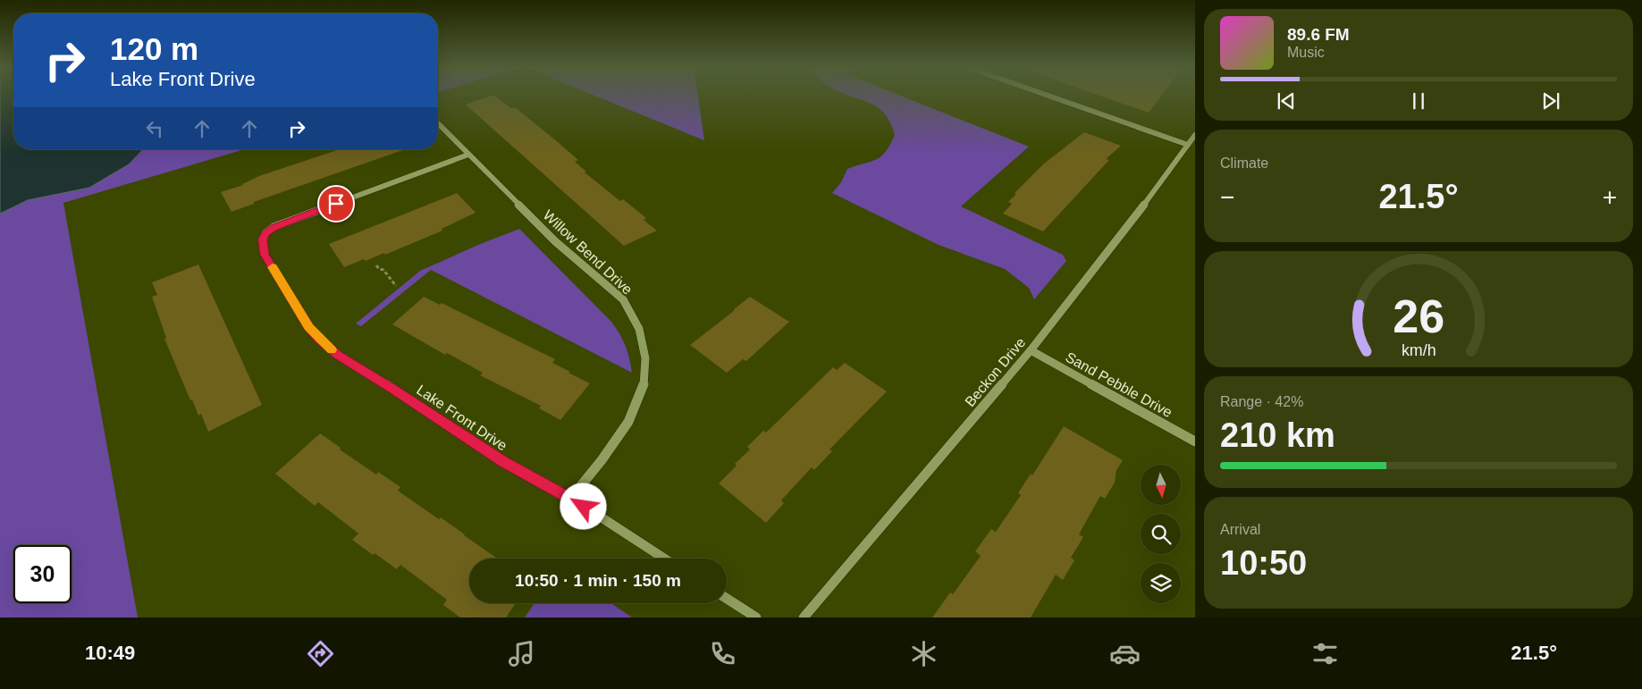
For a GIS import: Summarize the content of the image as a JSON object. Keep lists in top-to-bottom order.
{
  "streets": {
    "street": [
      "Willow Bend Drive",
      "Beckon Drive",
      "Sand Pebble Drive",
      "Lake Front Drive"
    ]
  },
  "crossings": [
    ["Willow Bend Drive", "Lake Front Drive"],
    ["Beckon Drive", "Sand Pebble Drive"]
  ],
  "north": "bottom",
  "page": {
    "turn": ["120 m", "Lake Front Drive"],
    "song": ["89.6 FM", "Music"],
    "tile": [
      "Climate",
      ["Range · 42%", "210 km"],
      ["Arrival", "10:50"]
    ],
    "heat": ["−", "21.5°", "+"],
    "limit": "30",
    "trip": "10:50 · 1 min · 150 m",
    "tabs": ["10:49", "21.5°"],
    "gauge": ["26", "km/h"]
  }
}
